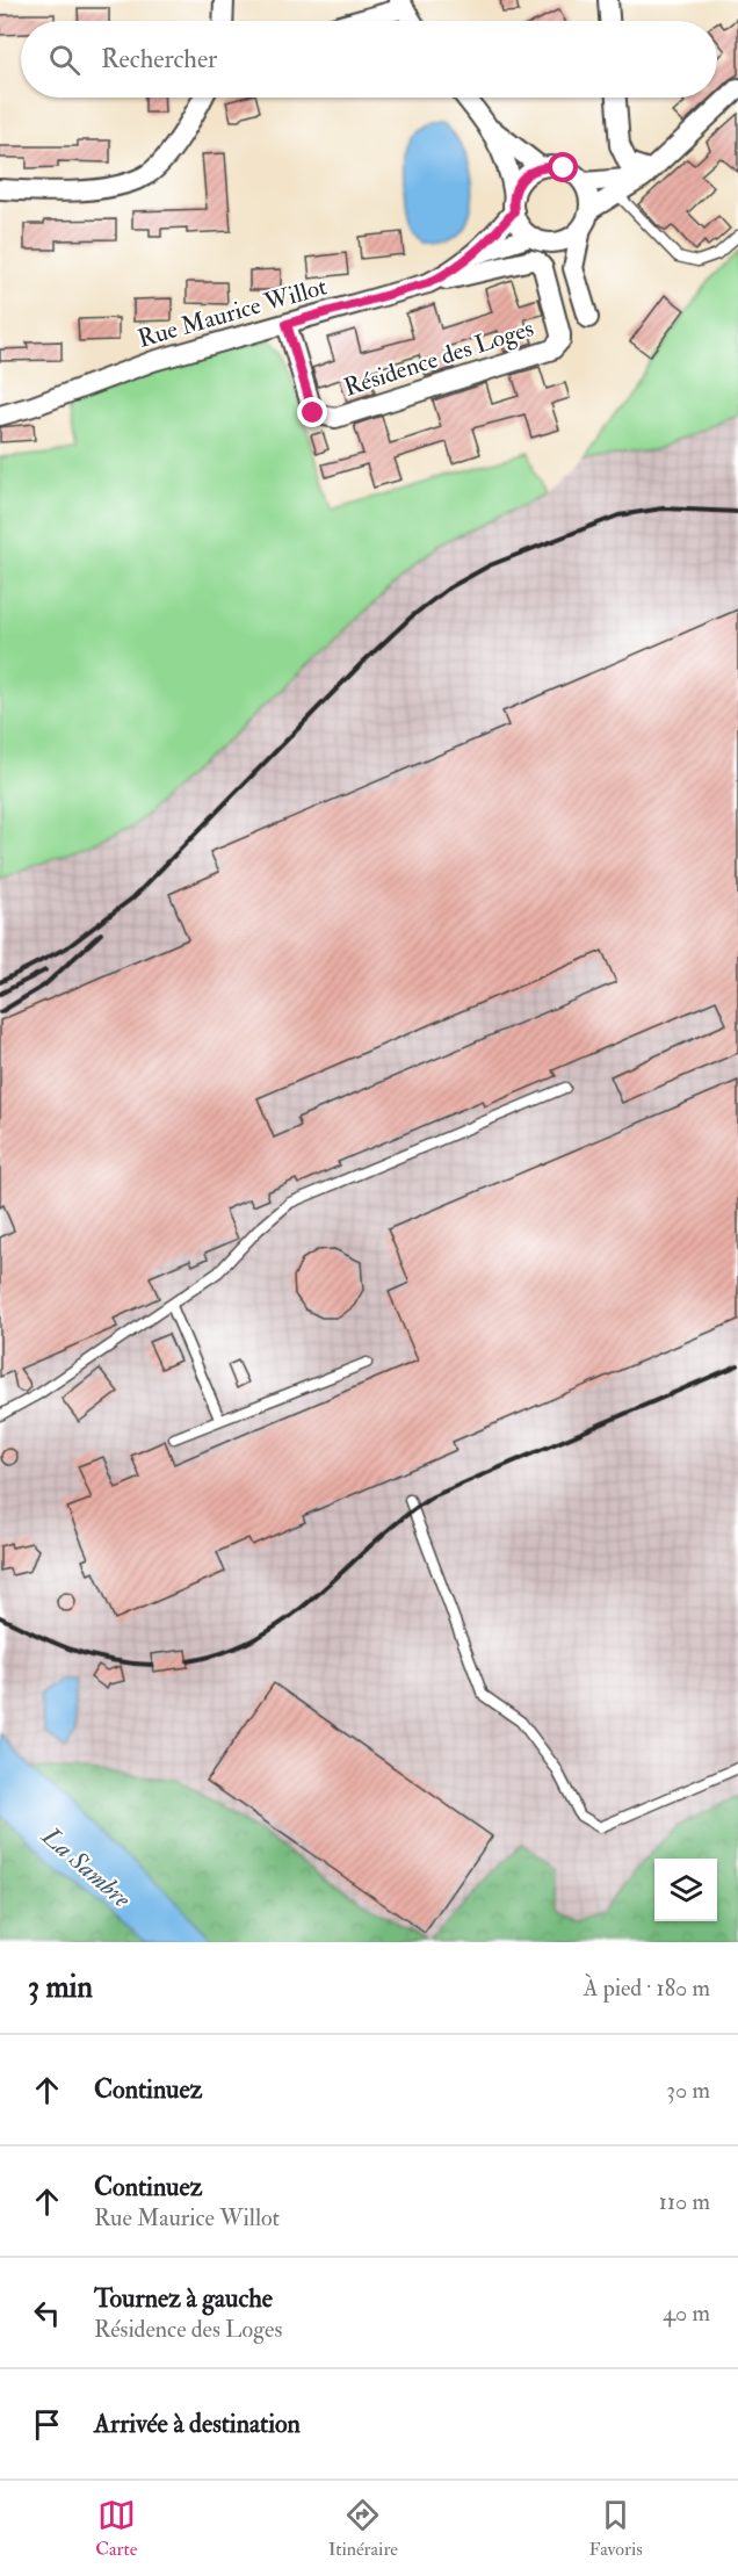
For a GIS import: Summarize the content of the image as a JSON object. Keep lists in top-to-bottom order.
{
  "streets": {
    "street": ["Rue Maurice Willot", "Résidence des Loges"]
  },
  "crossings": [
    ["Rue Maurice Willot", "Résidence des Loges"]
  ],
  "water": ["La Sambre"],
  "page": {
    "search": "Rechercher",
    "heading": ["3 min", "À pied · 180 m"],
    "list": [
      ["Continuez", "30 m"],
      ["Continuez", "Rue Maurice Willot", "110 m"],
      ["Tournez à gauche", "Résidence des Loges", "40 m"],
      "Arrivée à destination"
    ],
    "nav": ["Carte", "Itinéraire", "Favoris"]
  }
}
